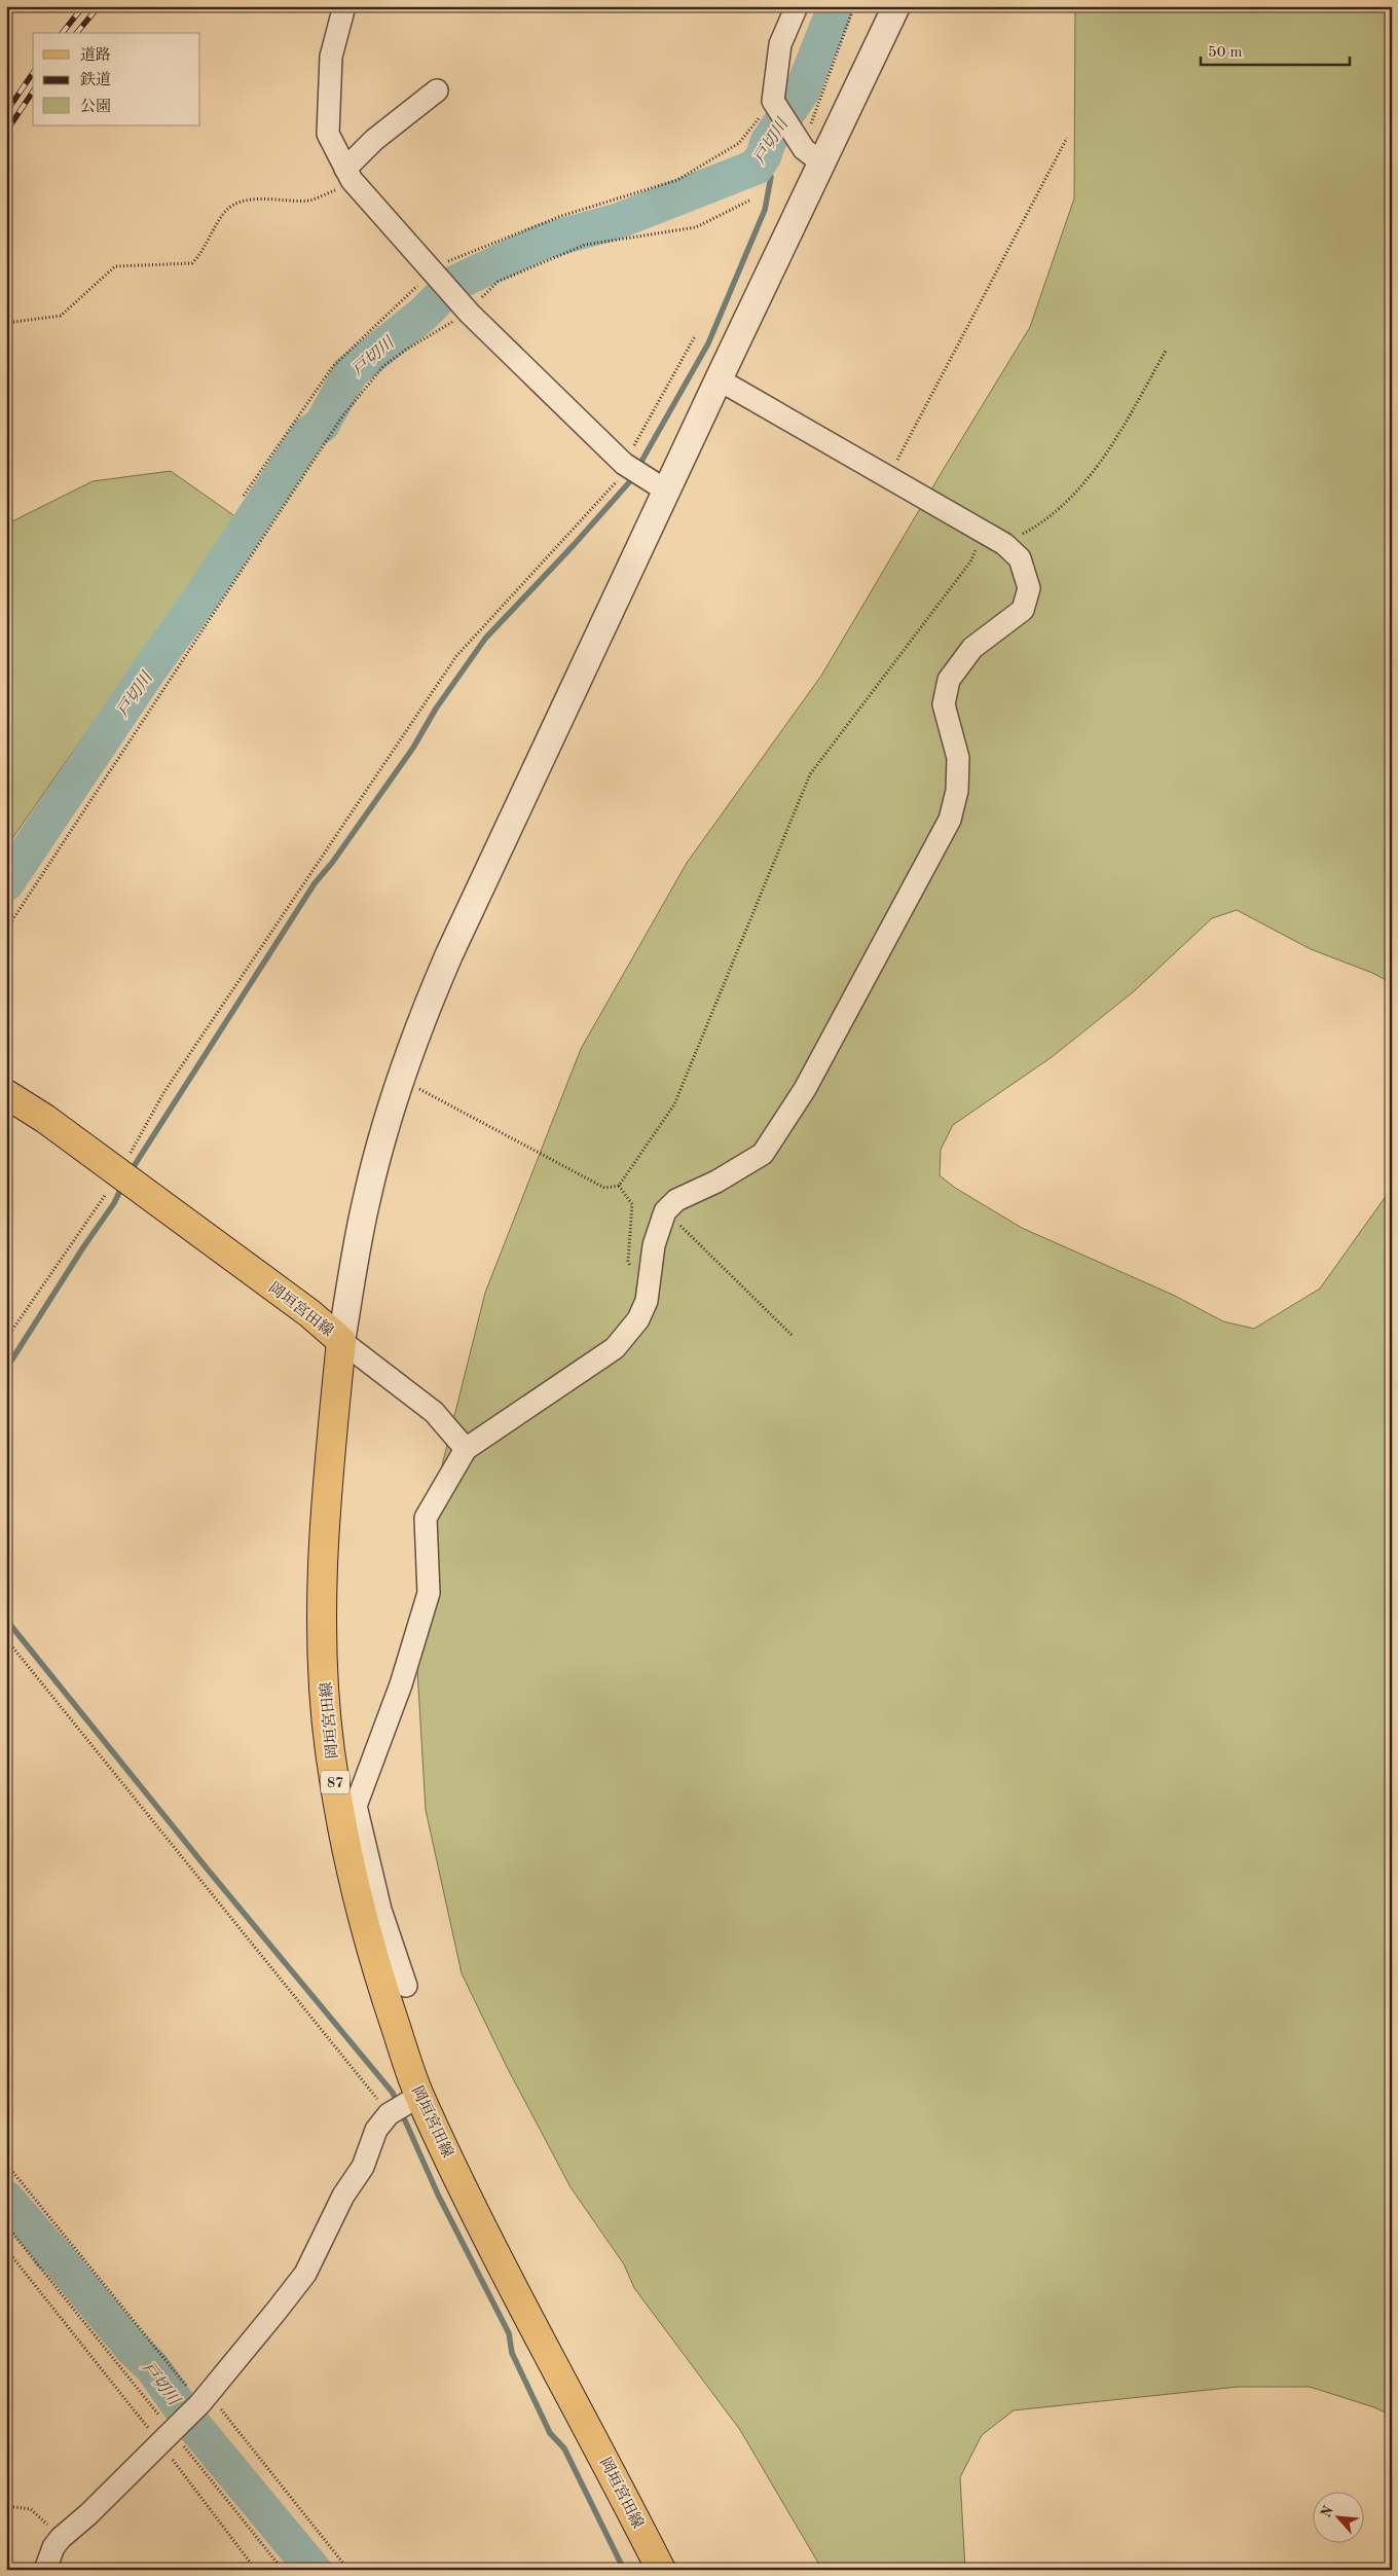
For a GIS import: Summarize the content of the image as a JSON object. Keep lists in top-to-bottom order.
{
  "streets": {
    "main road": ["岡垣宮田線", "87"]
  },
  "water": ["戸切川"],
  "legend": ["道路", "鉄道", "公園"],
  "scale_bar": "50 m",
  "north": "top left"
}
